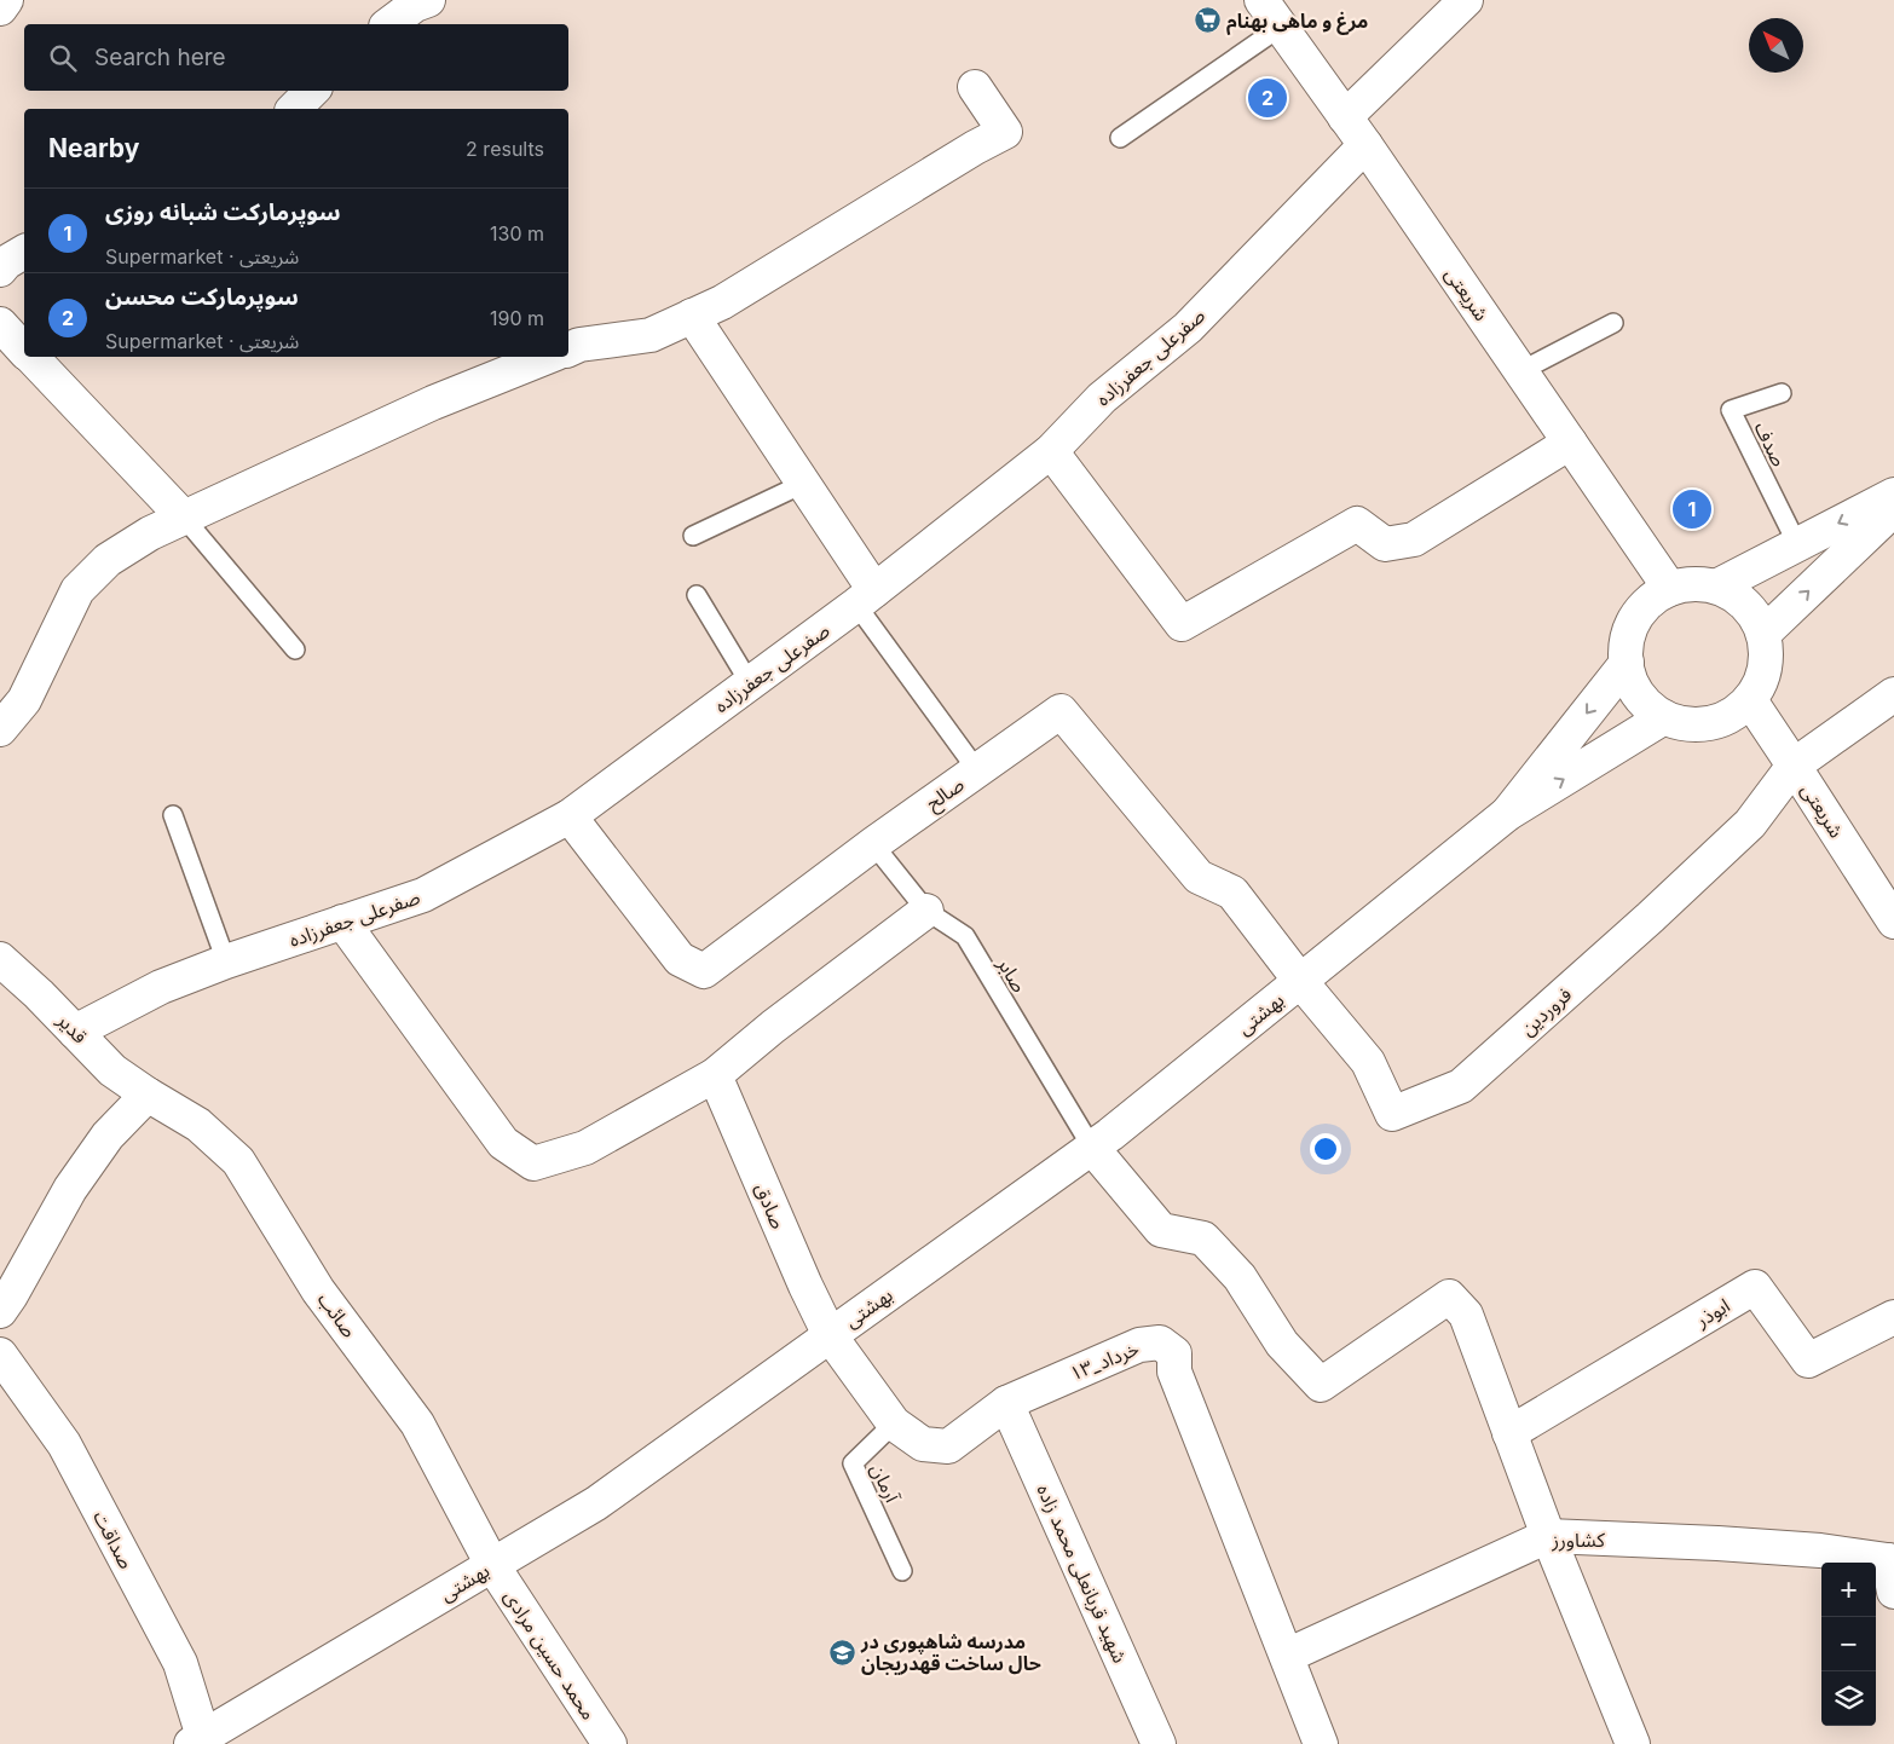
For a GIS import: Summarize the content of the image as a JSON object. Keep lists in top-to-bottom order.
{
  "streets": {
    "street": [
      "شریعتی",
      "صفرعلی جعفرزاده",
      "صالح",
      "فروردین",
      "بهشتی",
      "قدیر",
      "صادق",
      "ابوذر",
      "صائب",
      "۱۳_خرداد",
      "صداقت",
      "کشاورز",
      "شهید قربانعلی محمد زاده",
      "محمد حسین مرادی"
    ],
    "lane": ["صدف", "صابر", "آرمان"]
  },
  "crossings": [
    ["شریعتی", "صفرعلی جعفرزاده"],
    ["شریعتی", "فروردین"],
    ["صفرعلی جعفرزاده", "صالح"],
    ["صفرعلی جعفرزاده", "قدیر"],
    ["صالح", "صابر"],
    ["صالح", "فروردین"],
    ["صالح", "بهشتی"],
    ["صابر", "بهشتی"],
    ["فروردین", "بهشتی"],
    ["بهشتی", "صادق"],
    ["بهشتی", "صائب"],
    ["بهشتی", "۱۳_خرداد"],
    ["بهشتی", "صداقت"],
    ["بهشتی", "محمد حسین مرادی"],
    ["قدیر", "صائب"],
    ["صادق", "۱۳_خرداد"],
    ["صائب", "محمد حسین مرادی"],
    ["۱۳_خرداد", "آرمان"],
    ["۱۳_خرداد", "کشاورز"],
    ["۱۳_خرداد", "شهید قربانعلی محمد زاده"]
  ],
  "places": {
    "supermarket": ["مرغ و ماهی بهنام"],
    "school or university": ["مدرسه شاهپوری در حال ساخت قهدریجان"]
  },
  "north": "top left",
  "page": {
    "search": "Search here",
    "pins": ["2", "1"],
    "heading": ["Nearby", "2 results"],
    "list": [
      {
        "mark": "1",
        "name": "سوپرمارکت شبانه روزی",
        "note": "Supermarket · شریعتی",
        "value": "130 m"
      },
      {
        "mark": "2",
        "name": "سوپرمارکت محسن",
        "note": "Supermarket · شریعتی",
        "value": "190 m"
      }
    ],
    "map_buttons": ["+", "−"]
  }
}
